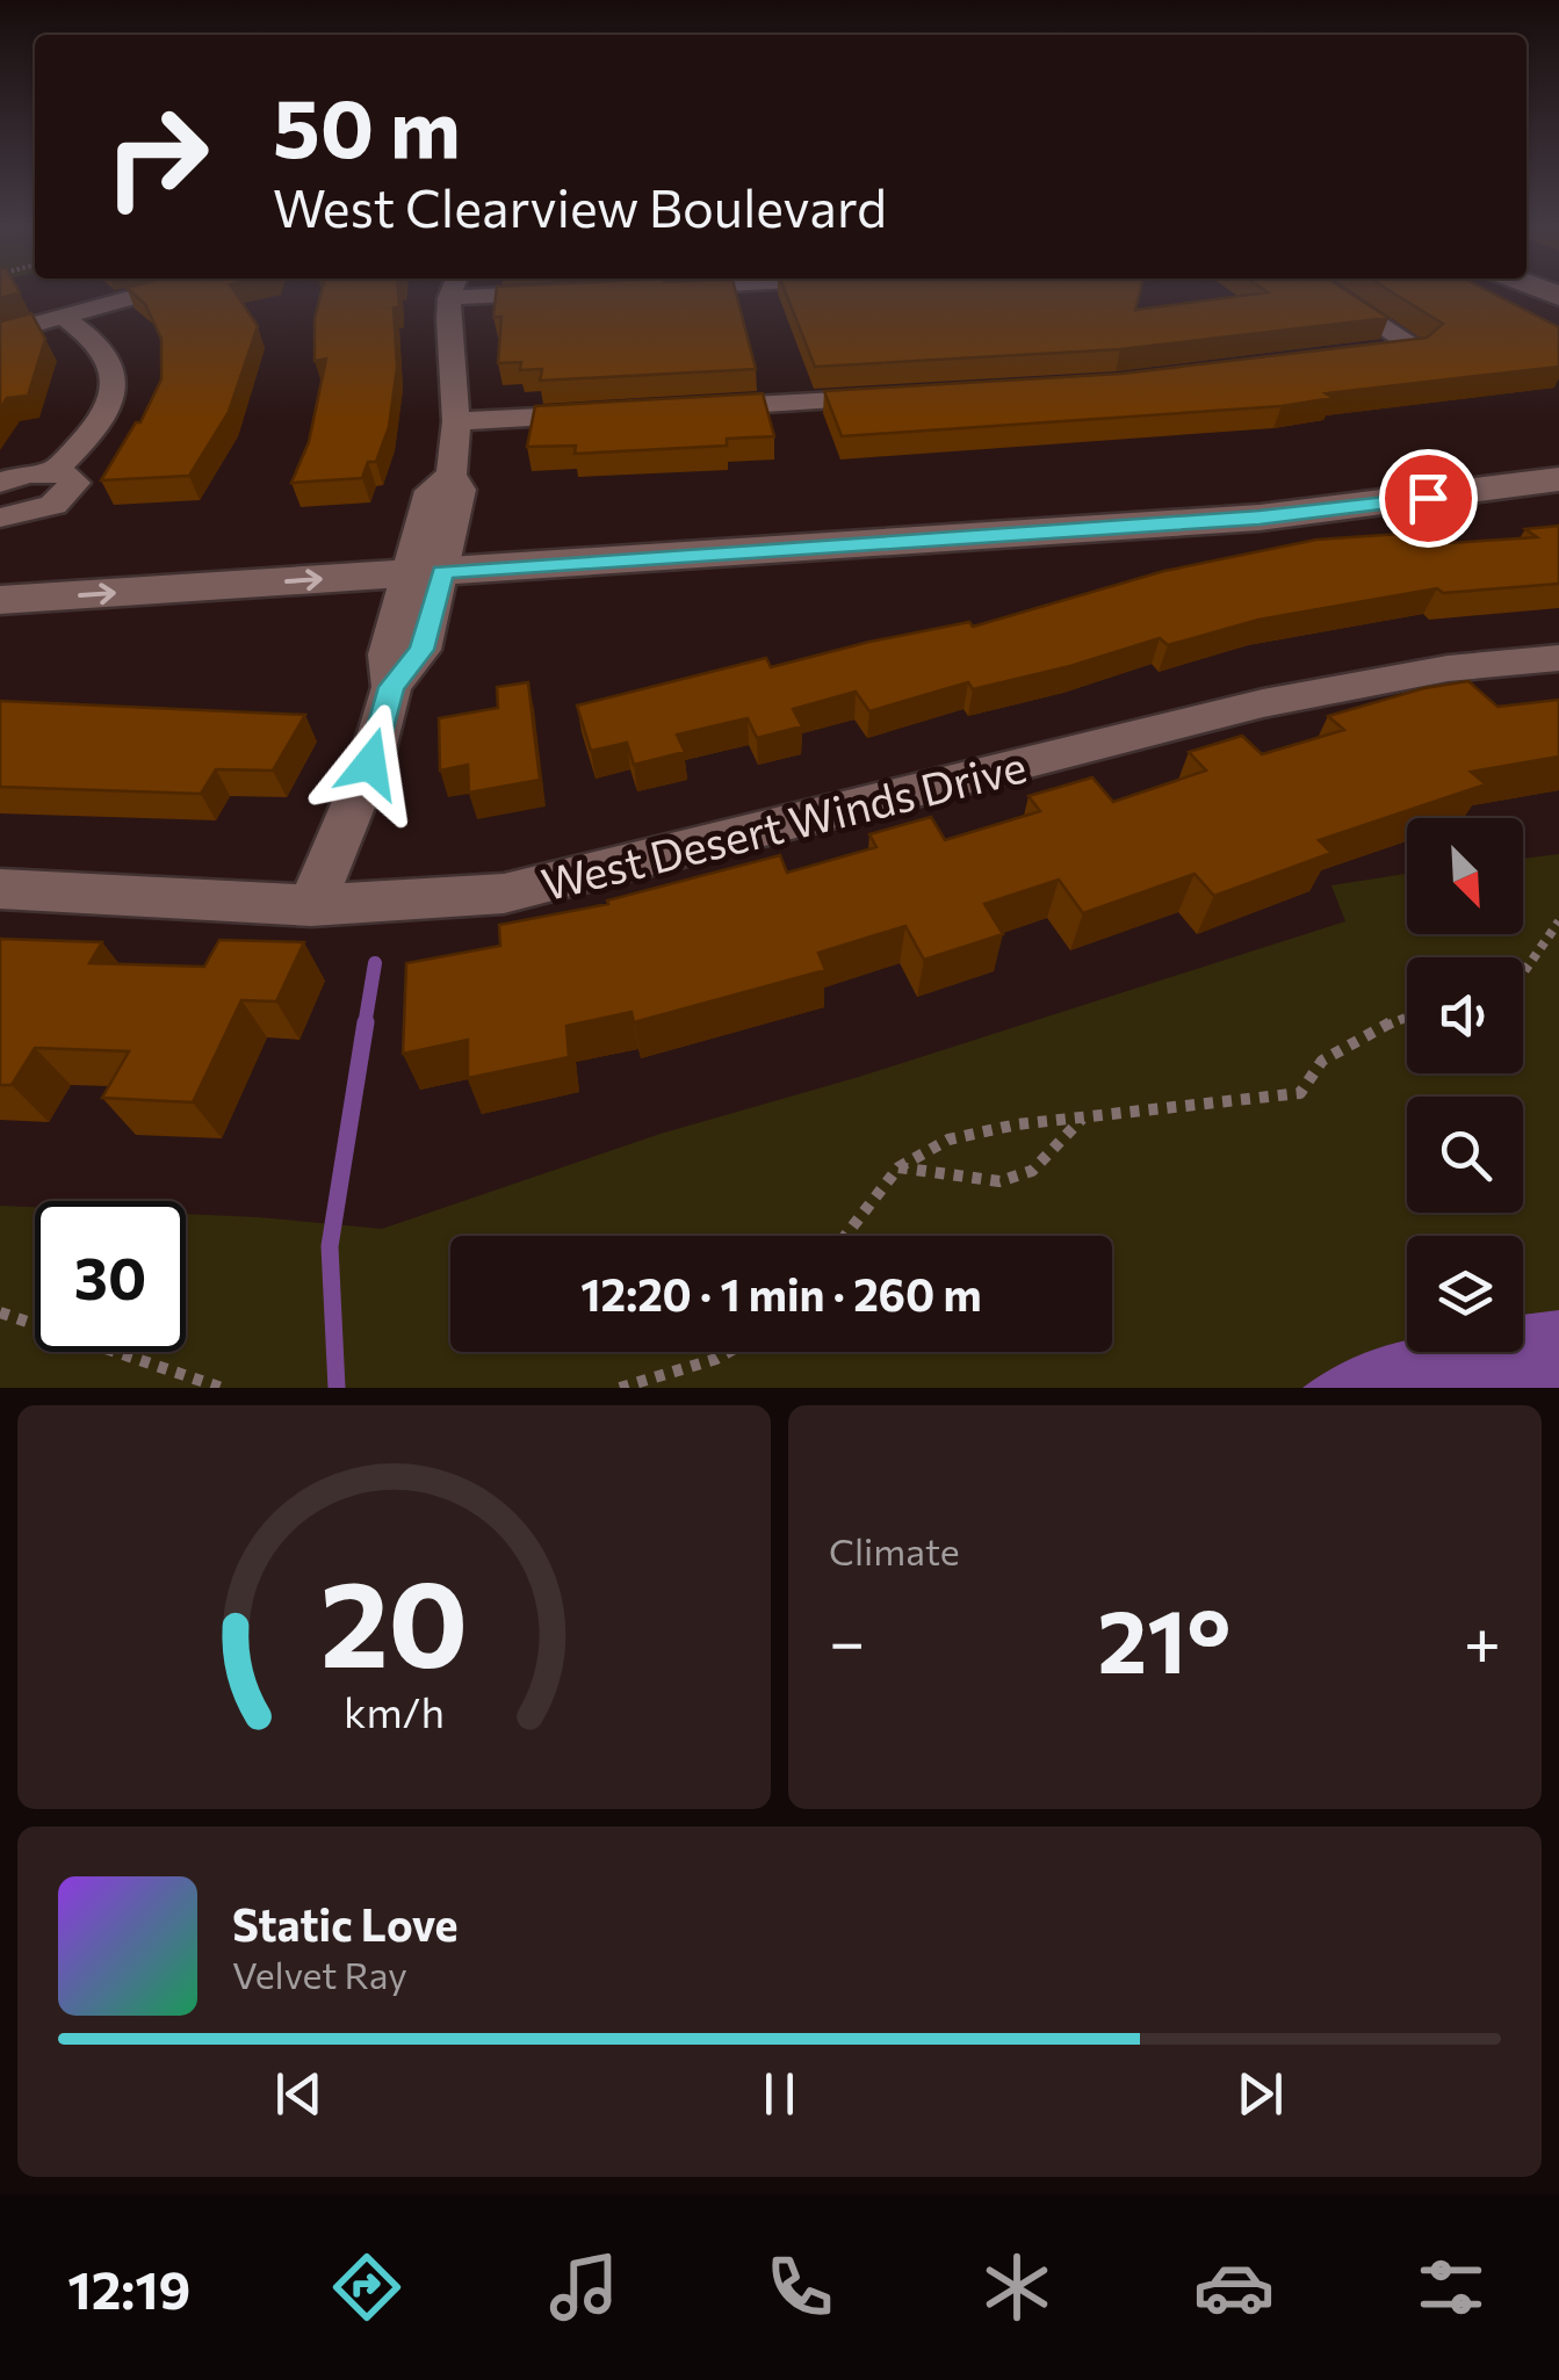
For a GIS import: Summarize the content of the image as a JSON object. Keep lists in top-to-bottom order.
{
  "streets": {
    "street": ["West Desert Winds Drive"]
  },
  "north": "bottom right",
  "page": {
    "turn": ["50 m", "West Clearview Boulevard"],
    "limit": "30",
    "trip": "12:20 · 1 min · 260 m",
    "tile": "Climate",
    "heat": ["−", "21°", "+"],
    "song": ["Static Love", "Velvet Ray"],
    "tabs": "12:19",
    "gauge": ["20", "km/h"]
  }
}
